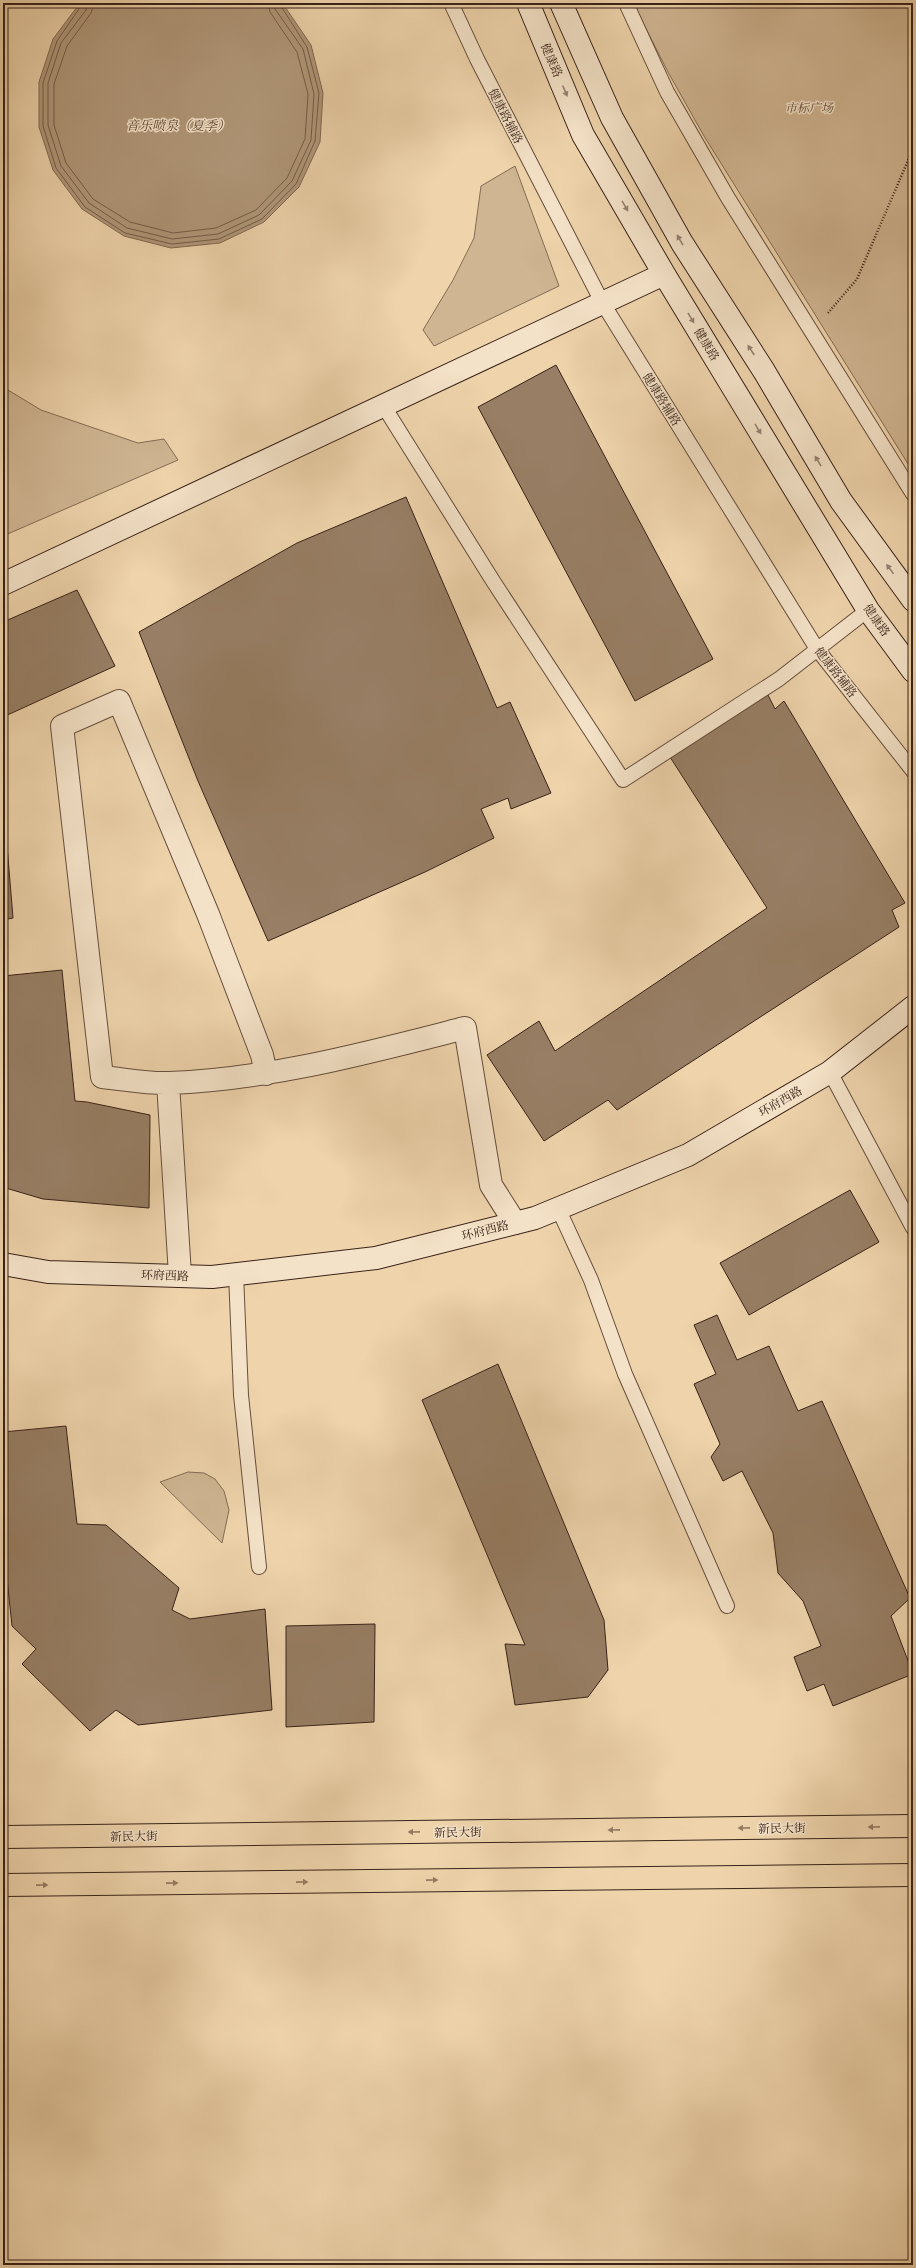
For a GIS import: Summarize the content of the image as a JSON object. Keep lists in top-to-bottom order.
{
  "streets": {
    "main road": ["新民大街"],
    "street": ["健康路", "环府西路"],
    "lane": ["健康路辅路"]
  },
  "water": ["音乐喷泉（夏季）"],
  "parks": ["市标广场"]
}
